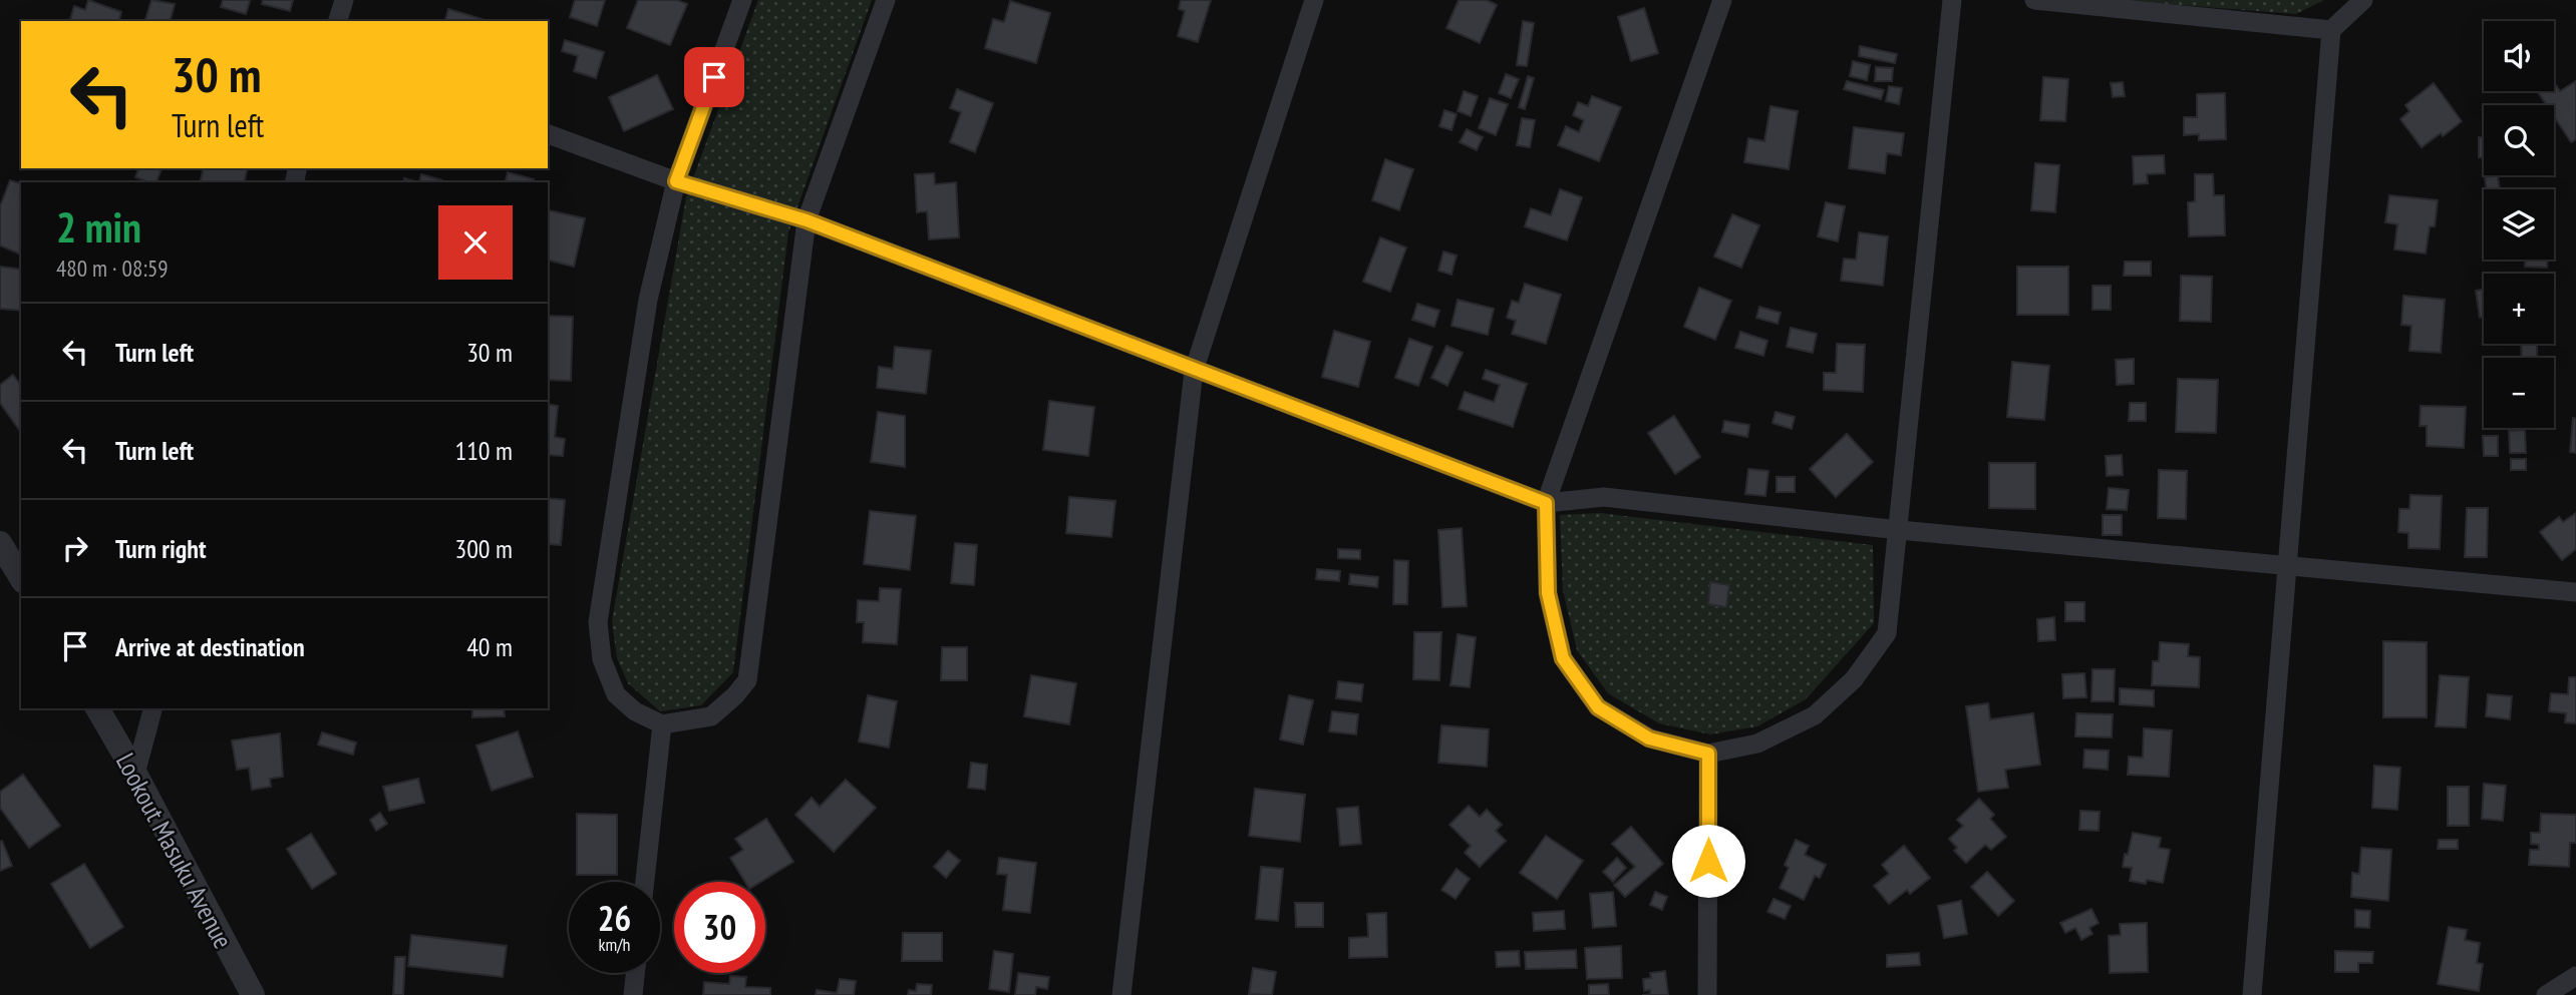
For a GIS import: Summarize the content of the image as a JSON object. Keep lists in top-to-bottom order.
{
  "streets": {
    "street": ["Lookout Masuku Avenue"]
  },
  "page": {
    "map_buttons": ["+", "−"],
    "turn": ["30 m", "Turn left"],
    "heading": ["2 min", "480 m · 08:59"],
    "list": [
      {
        "name": "Turn left",
        "value": "30 m"
      },
      {
        "name": "Turn left",
        "value": "110 m"
      },
      {
        "name": "Turn right",
        "value": "300 m"
      },
      {
        "name": "Arrive at destination",
        "value": "40 m"
      }
    ],
    "speed": "26 km/h",
    "limit": "30"
  }
}
